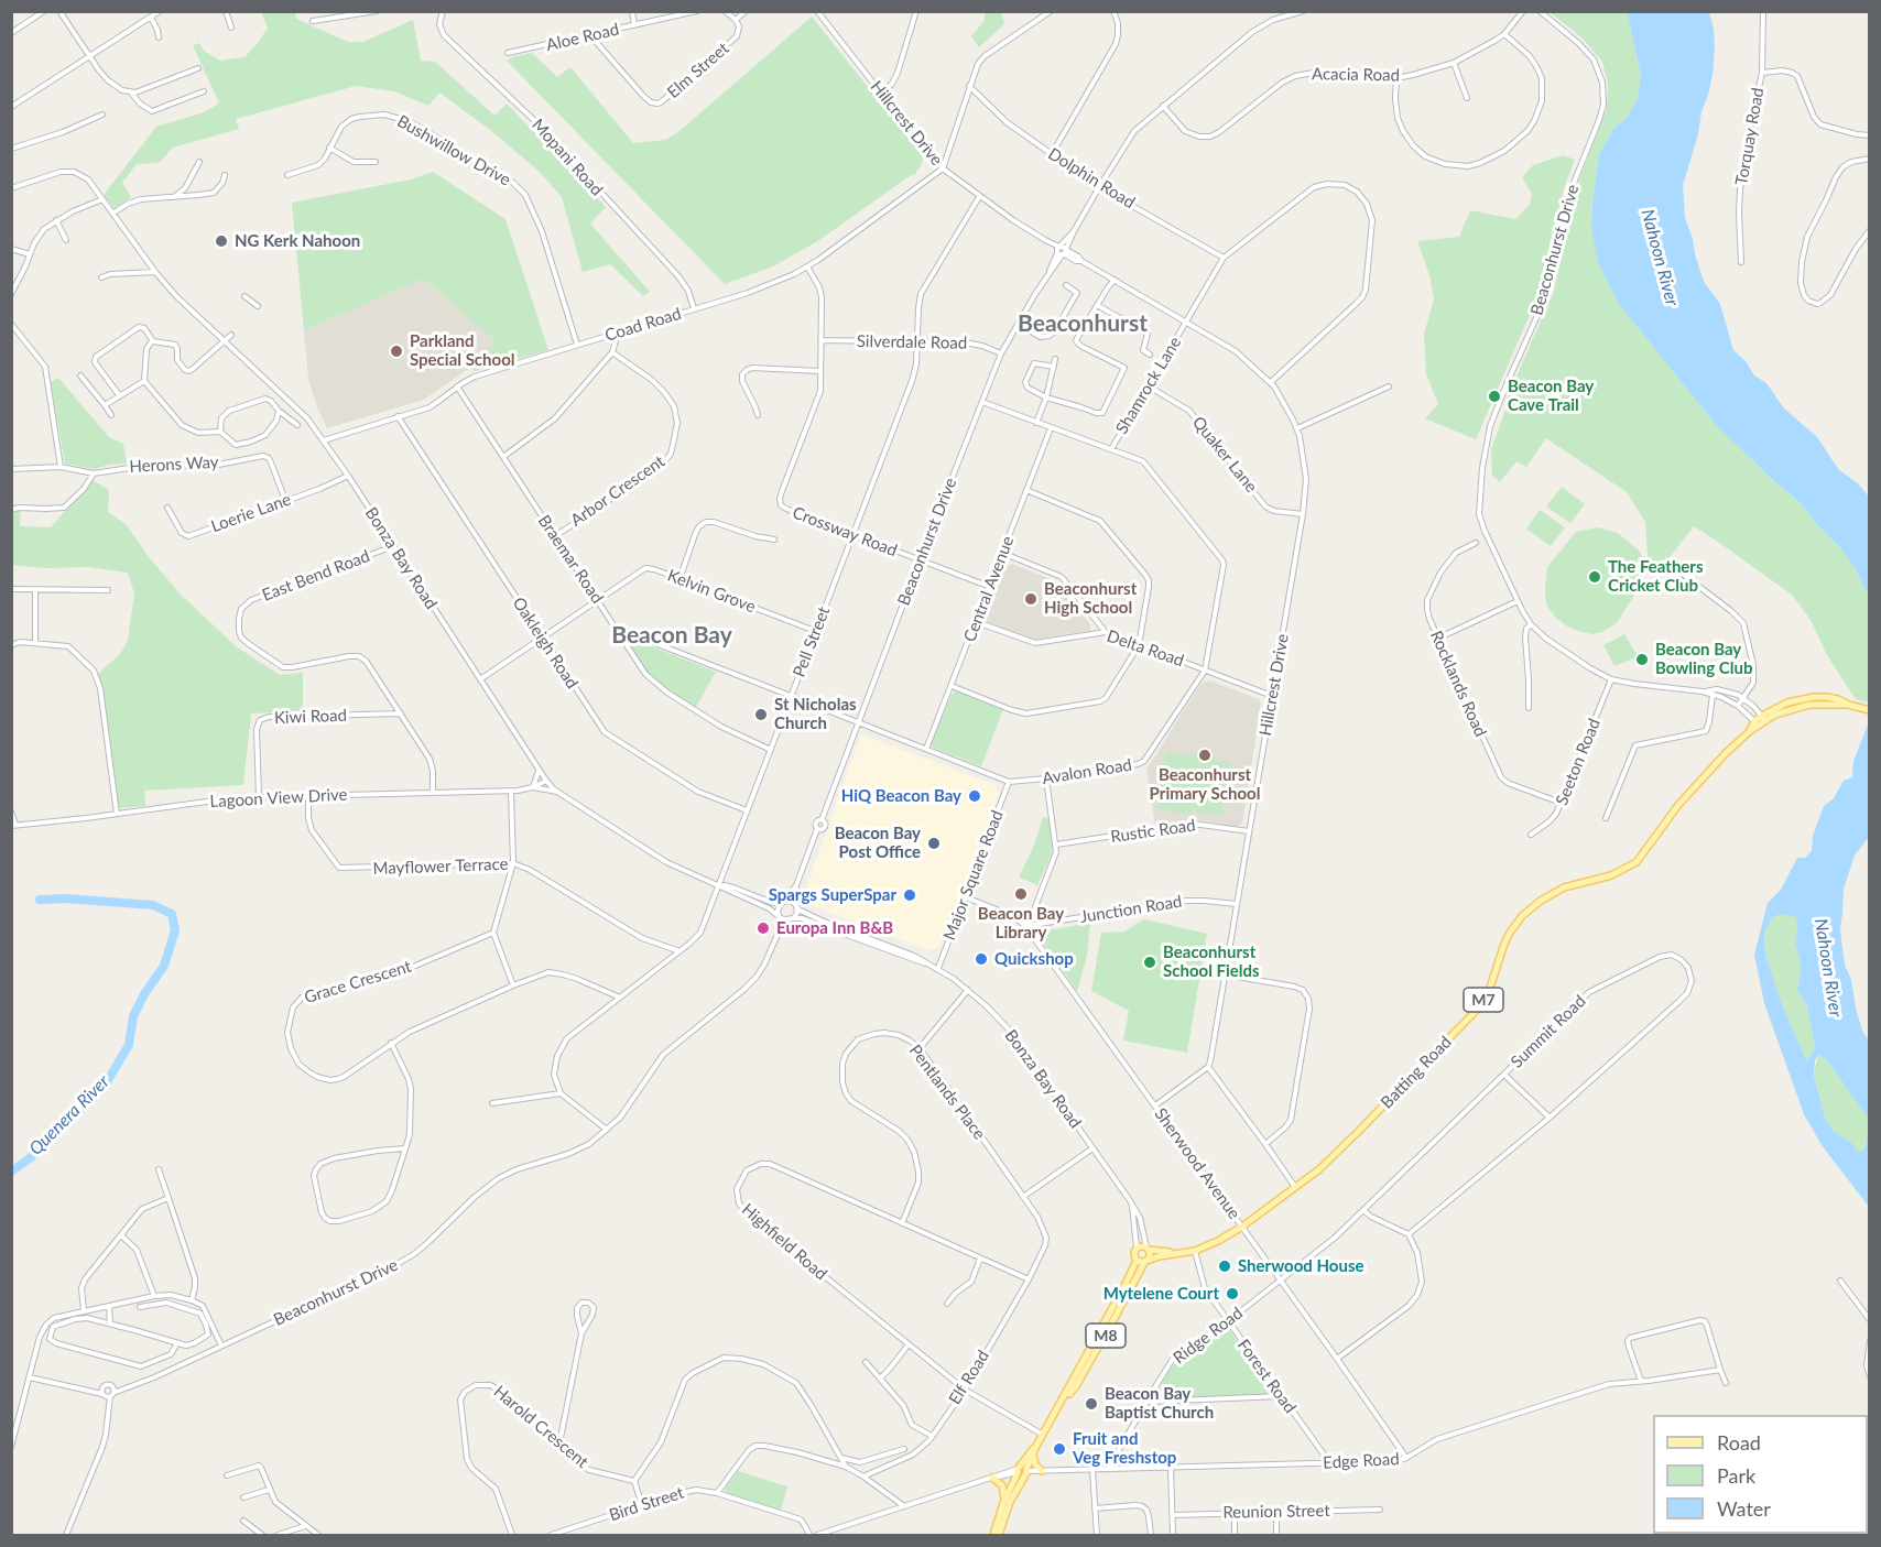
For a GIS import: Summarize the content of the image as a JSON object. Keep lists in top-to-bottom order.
{
  "streets": {
    "main road": ["M7", "Batting Road", "M8"],
    "street": [
      "Aloe Road",
      "Elm Street",
      "Acacia Road",
      "Hillcrest Drive",
      "Torquay Road",
      "Bushwillow Drive",
      "Mopani Road",
      "Dolphin Road",
      "Beaconhurst Drive",
      "Coad Road",
      "Silverdale Road",
      "Shamrock Lane",
      "Quaker Lane",
      "Herons Way",
      "Arbor Crescent",
      "Loerie Lane",
      "Crossway Road",
      "Bonza Bay Road",
      "Braemar Road",
      "East Bend Road",
      "Central Avenue",
      "Kelvin Grove",
      "Pell Street",
      "Oakleigh Road",
      "Delta Road",
      "Rocklands Road",
      "Kiwi Road",
      "Seeton Road",
      "Avalon Road",
      "Lagoon View Drive",
      "Rustic Road",
      "Mayflower Terrace",
      "Major Square Road",
      "Junction Road",
      "Grace Crescent",
      "Summit Road",
      "Pentlands Place",
      "Sherwood Avenue",
      "Highfield Road",
      "Ridge Road",
      "Forest Road",
      "Elf Road",
      "Harold Crescent",
      "Edge Road",
      "Bird Street",
      "Reunion Street"
    ]
  },
  "crossings": [
    ["Aloe Road", "Elm Street"],
    ["Hillcrest Drive", "Beaconhurst Drive"],
    ["Hillcrest Drive", "Coad Road"],
    ["Hillcrest Drive", "Shamrock Lane"],
    ["Hillcrest Drive", "Quaker Lane"],
    ["Hillcrest Drive", "Pell Street"],
    ["Hillcrest Drive", "Delta Road"],
    ["Hillcrest Drive", "Rustic Road"],
    ["Hillcrest Drive", "Junction Road"],
    ["Bushwillow Drive", "Coad Road"],
    ["Mopani Road", "Coad Road"],
    ["Dolphin Road", "Beaconhurst Drive"],
    ["Dolphin Road", "Shamrock Lane"],
    ["Beaconhurst Drive", "Silverdale Road"],
    ["Beaconhurst Drive", "Crossway Road"],
    ["Beaconhurst Drive", "Bonza Bay Road"],
    ["Beaconhurst Drive", "Seeton Road"],
    ["Beaconhurst Drive", "Avalon Road"],
    ["Beaconhurst Drive", "Batting Road"],
    ["Coad Road", "Bonza Bay Road"],
    ["Coad Road", "Braemar Road"],
    ["Coad Road", "Oakleigh Road"],
    ["Silverdale Road", "Pell Street"],
    ["Shamrock Lane", "Quaker Lane"],
    ["Shamrock Lane", "Avalon Road"],
    ["Herons Way", "Loerie Lane"],
    ["Arbor Crescent", "Braemar Road"],
    ["Loerie Lane", "Bonza Bay Road"],
    ["Crossway Road", "Central Avenue"],
    ["Crossway Road", "Pell Street"],
    ["Bonza Bay Road", "East Bend Road"],
    ["Bonza Bay Road", "Kelvin Grove"],
    ["Bonza Bay Road", "Pell Street"],
    ["Bonza Bay Road", "Lagoon View Drive"],
    ["Bonza Bay Road", "Major Square Road"],
    ["Bonza Bay Road", "Batting Road"],
    ["Bonza Bay Road", "M8"],
    ["Braemar Road", "Kelvin Grove"],
    ["Braemar Road", "Pell Street"],
    ["Braemar Road", "Avalon Road"],
    ["East Bend Road", "Kiwi Road"],
    ["East Bend Road", "Lagoon View Drive"],
    ["Central Avenue", "Delta Road"],
    ["Central Avenue", "Avalon Road"],
    ["Kelvin Grove", "Pell Street"],
    ["Kelvin Grove", "Oakleigh Road"],
    ["Pell Street", "Oakleigh Road"],
    ["Pell Street", "Avalon Road"],
    ["Pell Street", "Mayflower Terrace"],
    ["Pell Street", "Grace Crescent"],
    ["Delta Road", "Avalon Road"],
    ["Rocklands Road", "Seeton Road"],
    ["Kiwi Road", "Lagoon View Drive"],
    ["Avalon Road", "Major Square Road"],
    ["Lagoon View Drive", "Mayflower Terrace"],
    ["Major Square Road", "Sherwood Avenue"],
    ["Junction Road", "Sherwood Avenue"],
    ["Summit Road", "Sherwood Avenue"],
    ["Summit Road", "Ridge Road"],
    ["Batting Road", "Sherwood Avenue"],
    ["Batting Road", "M8"],
    ["Batting Road", "Forest Road"],
    ["Pentlands Place", "Highfield Road"],
    ["Pentlands Place", "Elf Road"],
    ["Sherwood Avenue", "Ridge Road"],
    ["Sherwood Avenue", "Edge Road"],
    ["Highfield Road", "M8"],
    ["Highfield Road", "Elf Road"],
    ["M8", "Edge Road"],
    ["Ridge Road", "Forest Road"],
    ["Ridge Road", "Edge Road"],
    ["Forest Road", "Edge Road"]
  ],
  "districts": ["Beaconhurst", "Beacon Bay"],
  "water": ["Nahoon River", "Quenera River"],
  "places": [
    "NG Kerk Nahoon",
    "Parkland Special School",
    "Beacon Bay Cave Trail",
    "The Feathers Cricket Club",
    "Beaconhurst High School",
    "Beacon Bay Bowling Club",
    "St Nicholas Church",
    "Beaconhurst Primary School",
    "HiQ Beacon Bay",
    "Beacon Bay Post Office",
    "Beacon Bay Library",
    "Spargs SuperSpar",
    "Europa Inn B&B",
    "Quickshop",
    "Beaconhurst School Fields",
    "Sherwood House",
    "Mytelene Court",
    "Beacon Bay Baptist Church",
    "Fruit and Veg Freshstop"
  ],
  "legend": ["Road", "Park", "Water"]
}
